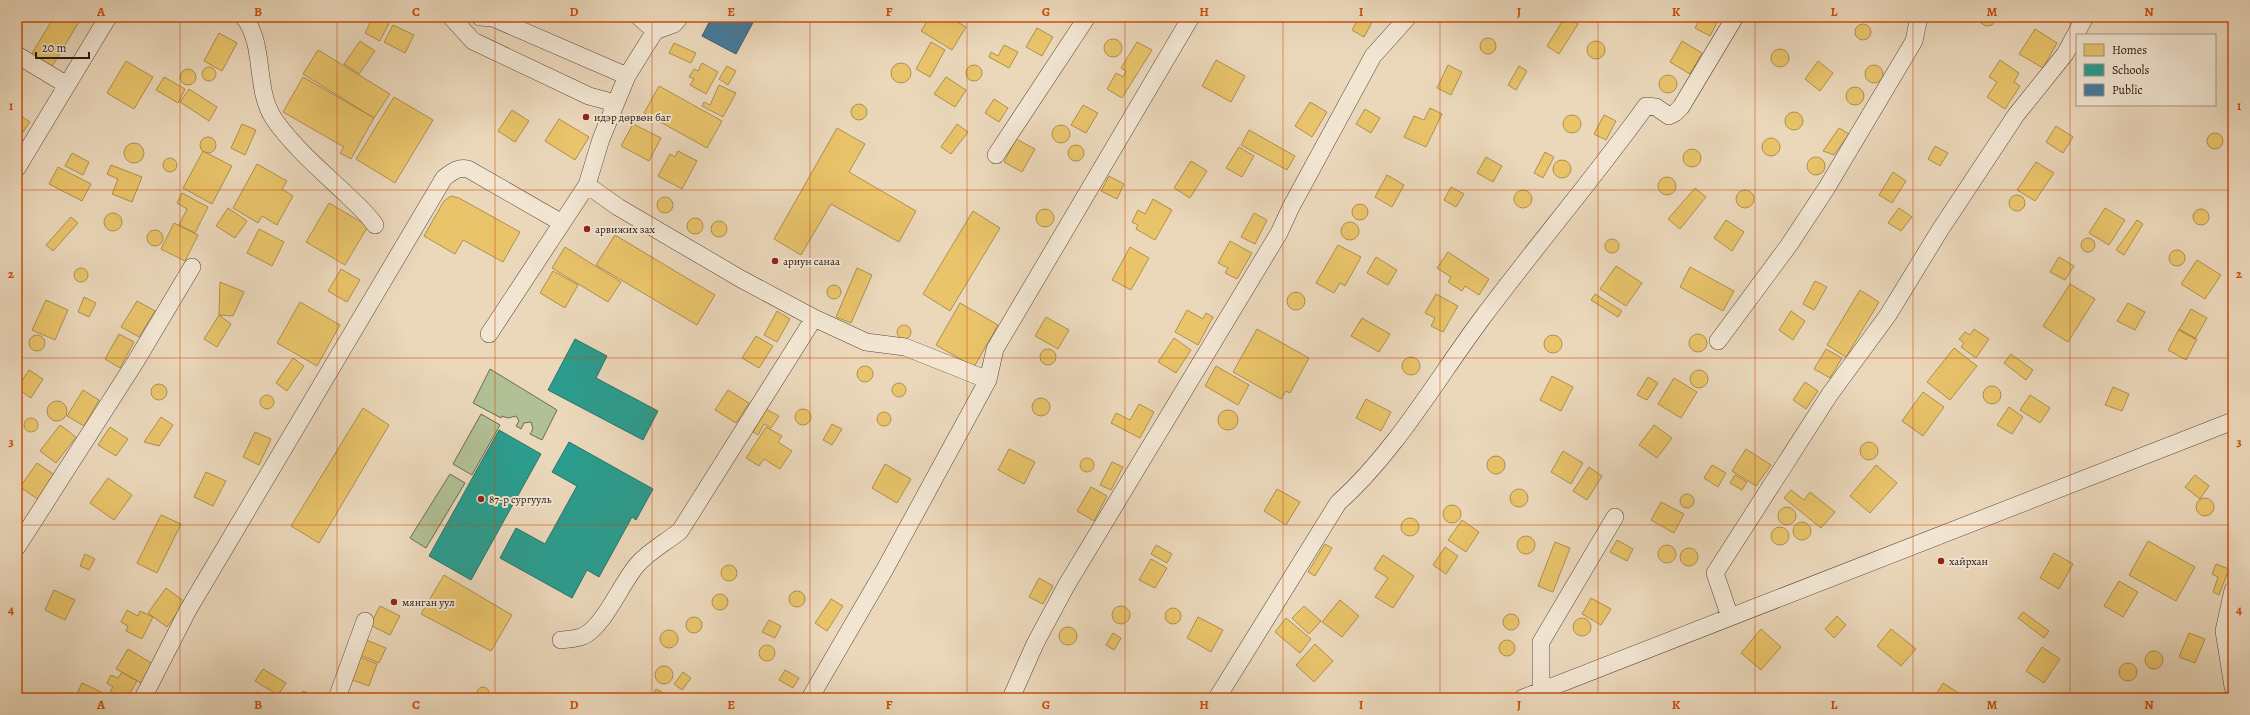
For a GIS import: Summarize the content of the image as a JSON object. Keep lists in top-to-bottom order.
{
  "places": [
    "идэр дөрвөн баг",
    "арвижих зах",
    "ариун санаа",
    "87-р сургууль",
    "хайрхан",
    "мянган уул"
  ],
  "legend": ["Homes", "Schools", "Public"],
  "scale_bar": "20 m",
  "grid": {
    "columns": [
      "A",
      "B",
      "C",
      "D",
      "E",
      "F",
      "G",
      "H",
      "I",
      "J",
      "K",
      "L",
      "M",
      "N"
    ],
    "rows": [
      "1",
      "2",
      "3",
      "4"
    ]
  }
}
